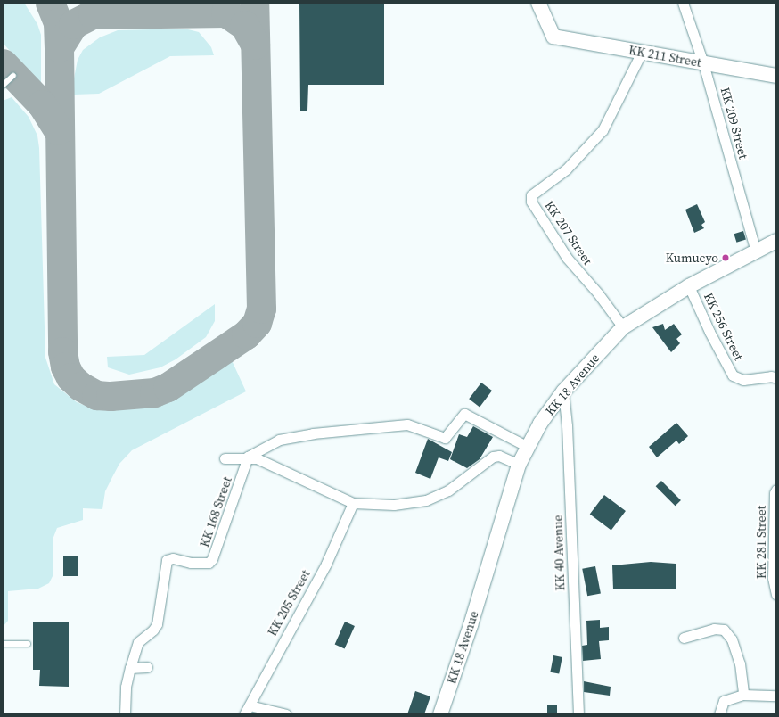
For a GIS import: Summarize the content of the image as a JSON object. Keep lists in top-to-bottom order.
{
  "streets": {
    "main road": ["KK 211 Street", "KK 18 Avenue"],
    "street": [
      "KK 209 Street",
      "KK 207 Street",
      "KK 256 Street",
      "KK 168 Street",
      "KK 281 Street",
      "KK 40 Avenue",
      "KK 205 Street"
    ]
  },
  "crossings": [
    ["KK 211 Street", "KK 209 Street"],
    ["KK 211 Street", "KK 207 Street"],
    ["KK 209 Street", "KK 18 Avenue"],
    ["KK 207 Street", "KK 18 Avenue"],
    ["KK 256 Street", "KK 18 Avenue"],
    ["KK 18 Avenue", "KK 40 Avenue"]
  ],
  "places": ["Kumucyo"]
}
